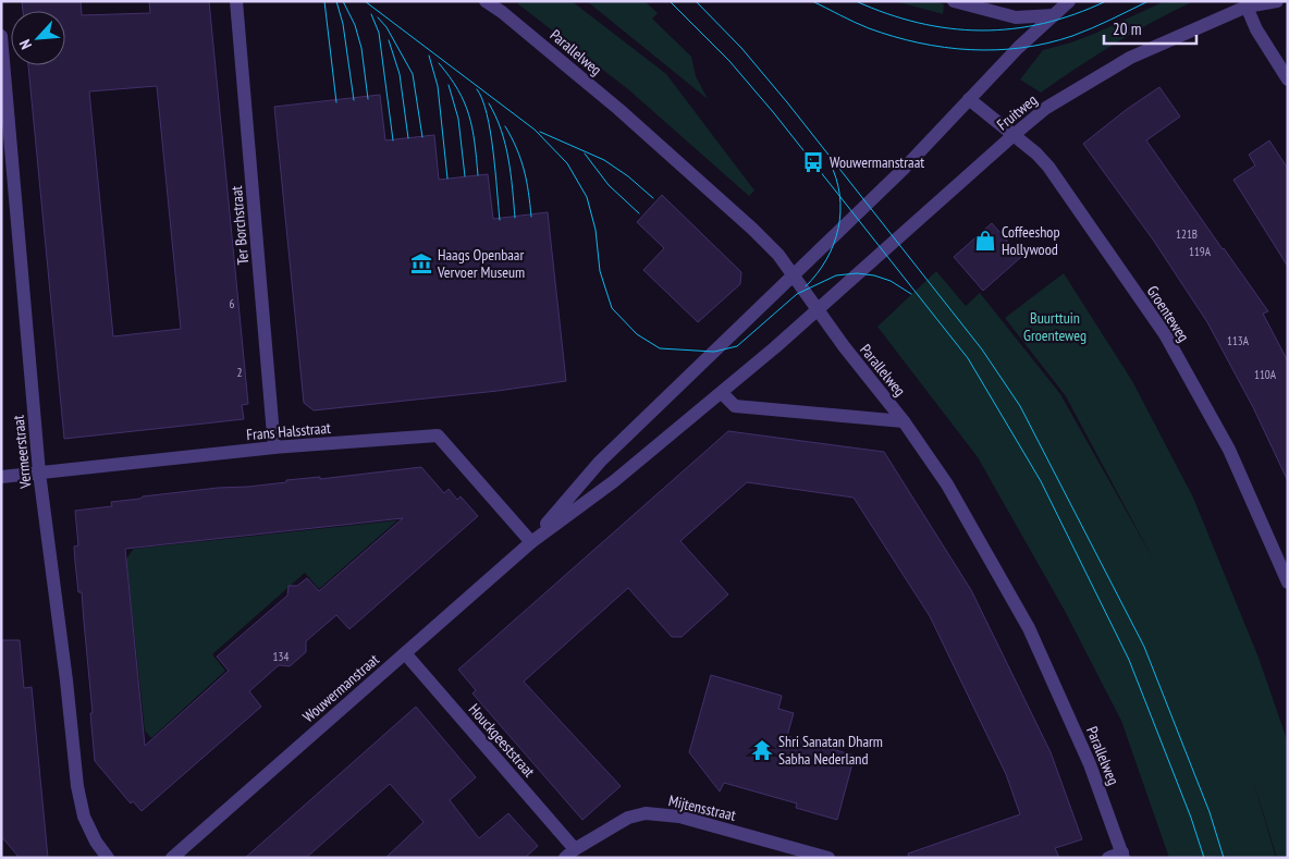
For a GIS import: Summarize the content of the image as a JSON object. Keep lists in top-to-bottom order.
{
  "streets": {
    "street": [
      "Parallelweg",
      "Fruitweg",
      "Ter Borchstraat",
      "Groenteweg",
      "Frans Halsstraat",
      "Vermeerstraat",
      "Wouwermanstraat",
      "Houckgeeststraat",
      "Mijtensstraat"
    ]
  },
  "crossings": [
    ["Parallelweg", "Fruitweg"],
    ["Parallelweg", "Wouwermanstraat"],
    ["Fruitweg", "Groenteweg"],
    ["Fruitweg", "Wouwermanstraat"],
    ["Ter Borchstraat", "Frans Halsstraat"],
    ["Frans Halsstraat", "Vermeerstraat"],
    ["Frans Halsstraat", "Wouwermanstraat"],
    ["Wouwermanstraat", "Houckgeeststraat"],
    ["Houckgeeststraat", "Mijtensstraat"]
  ],
  "parks": ["Buurttuin Groenteweg"],
  "places": {
    "bus stop": ["Wouwermanstraat"],
    "shop": ["Coffeeshop Hollywood"],
    "museum": ["Haags Openbaar Vervoer Museum"],
    "temple": ["Shri Sanatan Dharm Sabha Nederland"]
  },
  "house_numbers": [
    "121B",
    "119A",
    "6",
    "113A",
    "2",
    "110A",
    "134"
  ],
  "scale_bar": "20 m",
  "north": "bottom left"
}
